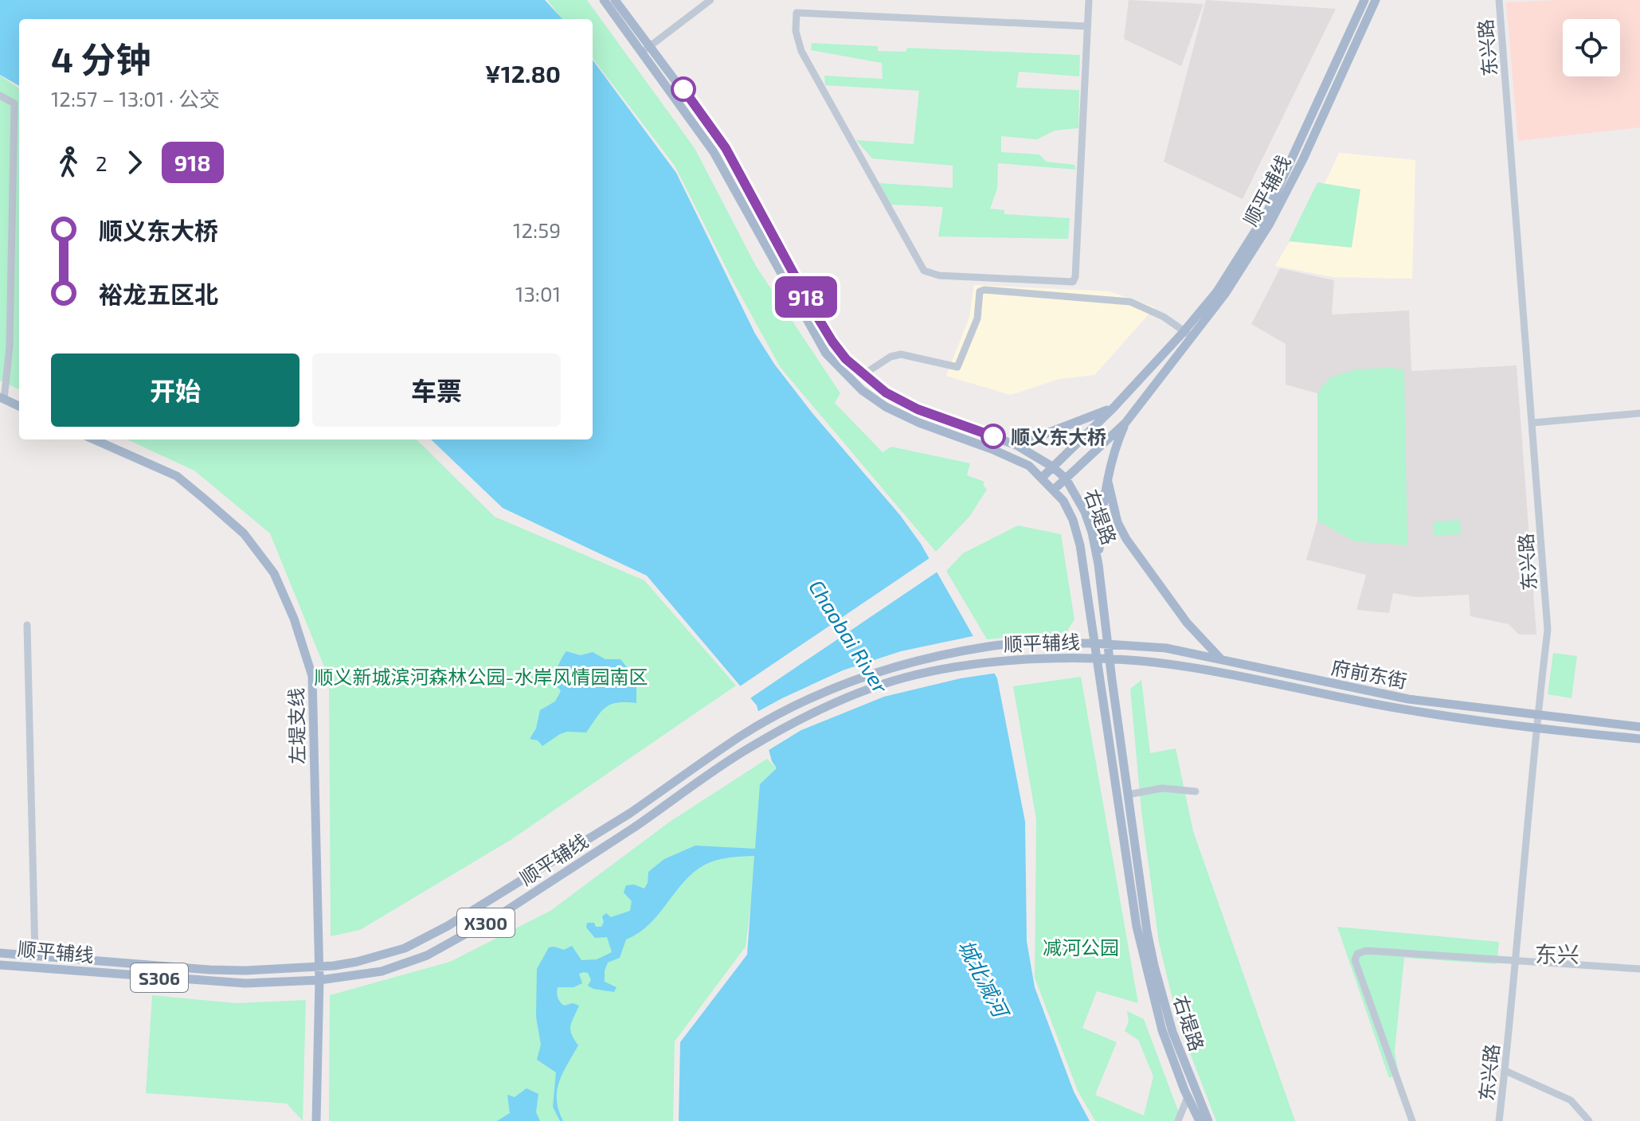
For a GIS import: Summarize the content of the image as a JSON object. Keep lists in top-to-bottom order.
{
  "streets": {
    "main road": [
      "顺平辅线",
      "右堤路",
      "府前东街",
      "左堤支线",
      "X300",
      "S306"
    ],
    "street": ["东兴路"]
  },
  "crossings": [
    ["东兴路", "府前东街"],
    ["顺平辅线", "右堤路"],
    ["顺平辅线", "府前东街"],
    ["顺平辅线", "左堤支线"],
    ["右堤路", "府前东街"]
  ],
  "districts": ["东兴"],
  "water": ["Chaobai River", "城北减河"],
  "parks": ["顺义新城滨河森林公园-水岸风情园南区", "减河公园"],
  "places": ["顺义东大桥"],
  "lines": ["bus line 918"],
  "page": {
    "on_map": "918",
    "heading": ["4 分钟", "12:57 – 13:01 · 公交", "¥12.80"],
    "legs": ["2", "918"],
    "list": [
      {
        "name": "顺义东大桥",
        "value": "12:59"
      },
      {
        "name": "裕龙五区北",
        "value": "13:01"
      }
    ],
    "buttons": ["开始", "车票"]
  }
}
